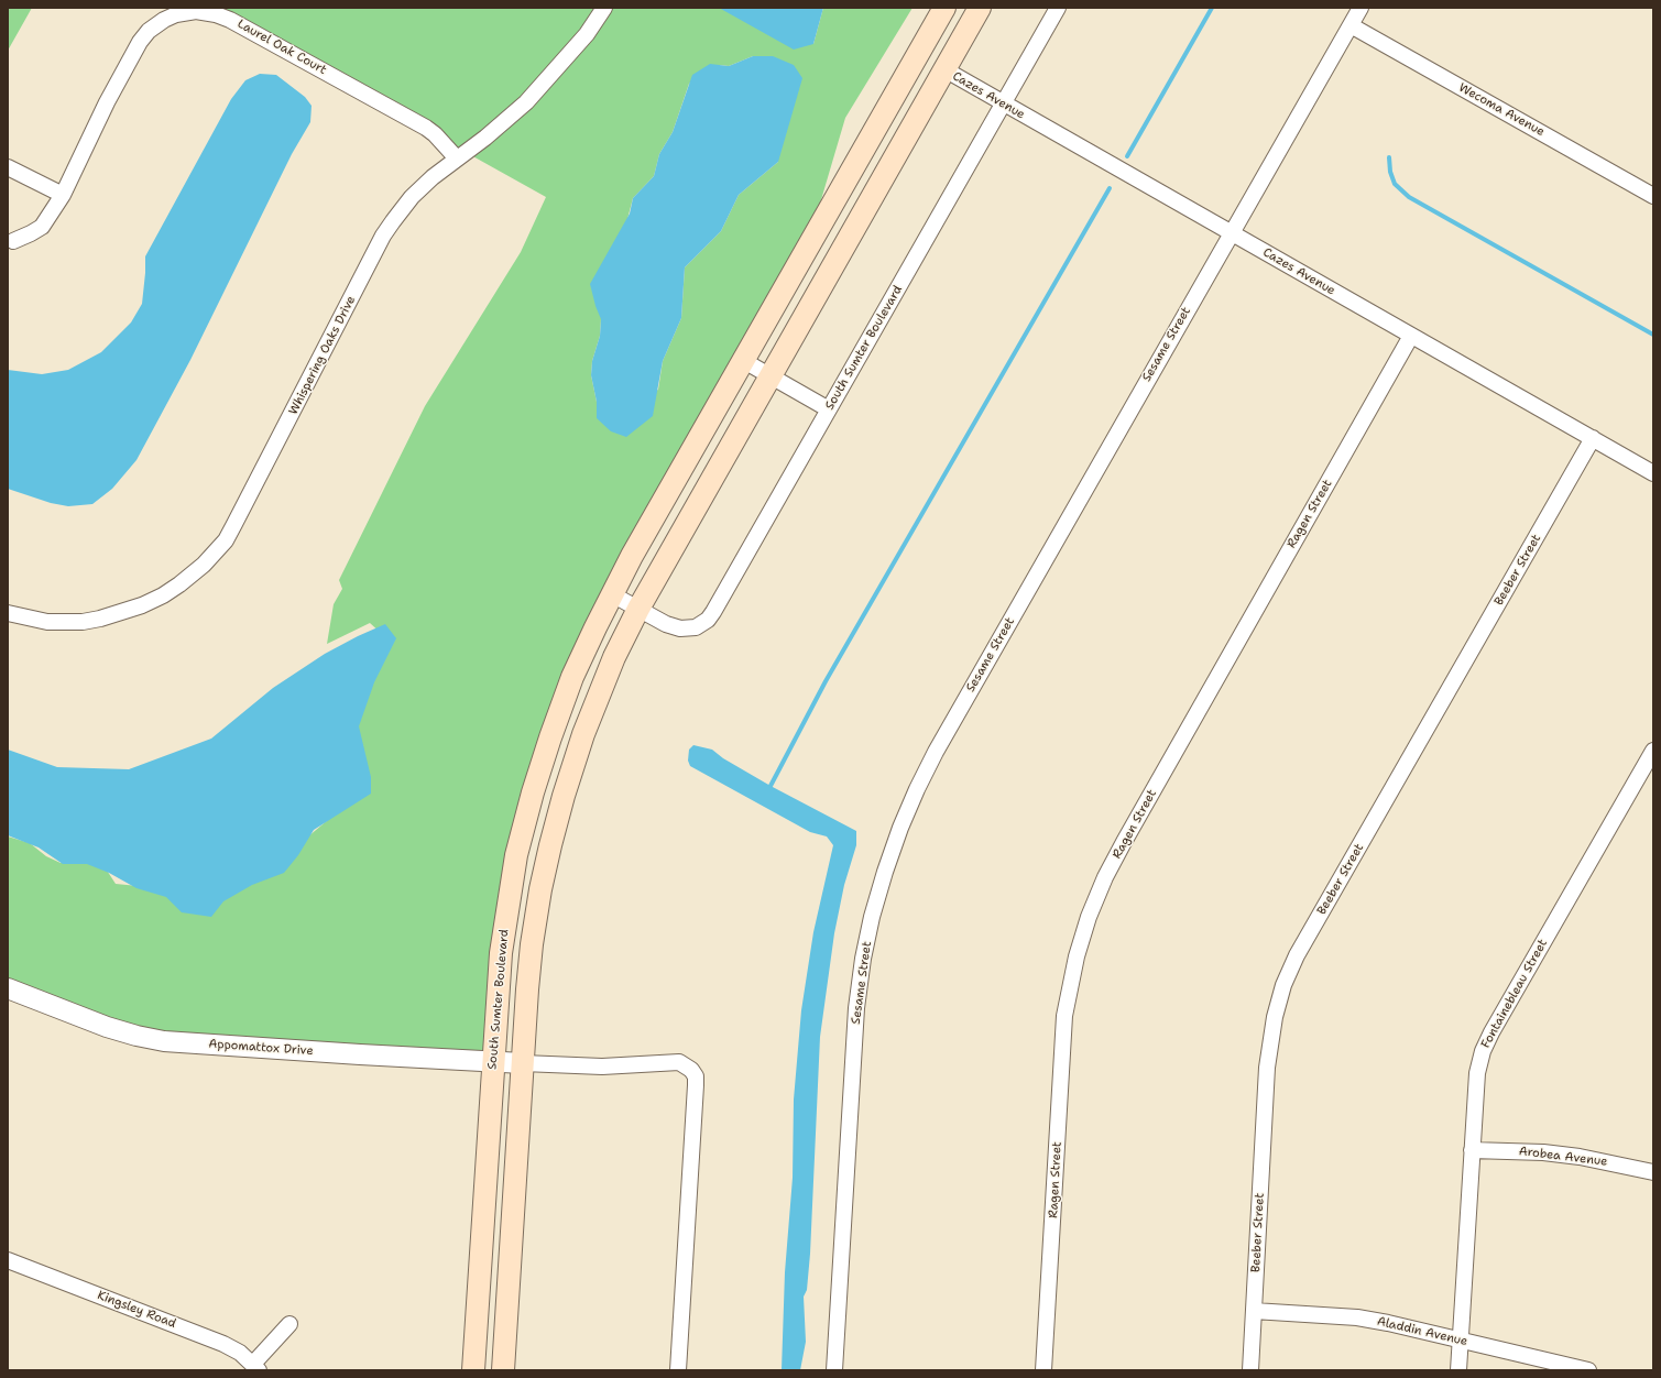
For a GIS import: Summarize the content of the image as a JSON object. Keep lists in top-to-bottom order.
{
  "streets": {
    "main road": ["South Sumter Boulevard"],
    "street": [
      "Laurel Oak Court",
      "Cazes Avenue",
      "Wecoma Avenue",
      "Sesame Street",
      "Whispering Oaks Drive",
      "Ragen Street",
      "Beeber Street",
      "Fontainebleau Street",
      "Appomattox Drive",
      "Arobea Avenue",
      "Kingsley Road",
      "Aladdin Avenue"
    ]
  },
  "crossings": [
    ["Laurel Oak Court", "Whispering Oaks Drive"],
    ["Cazes Avenue", "Sesame Street"],
    ["Cazes Avenue", "South Sumter Boulevard"],
    ["Cazes Avenue", "Ragen Street"],
    ["Cazes Avenue", "Beeber Street"],
    ["Wecoma Avenue", "Sesame Street"],
    ["South Sumter Boulevard", "Appomattox Drive"],
    ["Beeber Street", "Aladdin Avenue"],
    ["Fontainebleau Street", "Arobea Avenue"],
    ["Fontainebleau Street", "Aladdin Avenue"]
  ]
}
